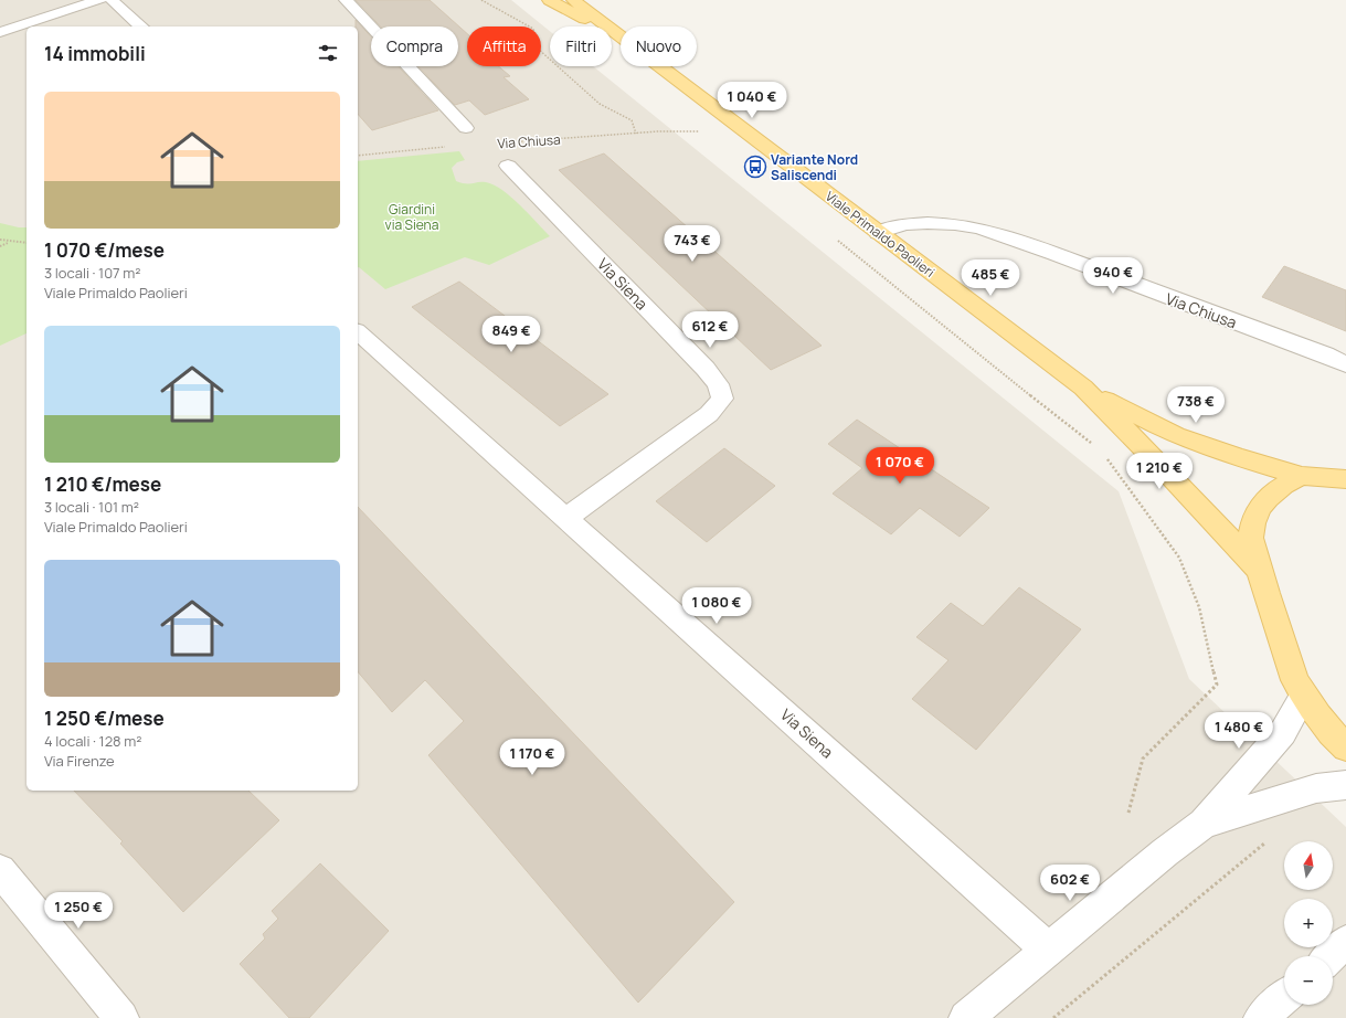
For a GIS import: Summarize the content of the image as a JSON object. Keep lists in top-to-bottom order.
{
  "streets": {
    "main road": ["Viale Primaldo Paolieri"],
    "street": ["Via Chiusa", "Via Siena"]
  },
  "crossings": [
    ["Via Chiusa", "Viale Primaldo Paolieri"]
  ],
  "parks": ["Giardini via Siena"],
  "places": {
    "bus stop": ["Variante Nord Saliscendi"]
  },
  "north": "top",
  "page": {
    "chip": [
      "Compra",
      "Affitta",
      "Filtri",
      "Nuovo"
    ],
    "heading": "14 immobili",
    "list": [
      {
        "name": "1 070 €/mese",
        "note": "3 locali · 107 m² · Viale Primaldo Paolieri"
      },
      {
        "name": "1 210 €/mese",
        "note": "3 locali · 101 m² · Viale Primaldo Paolieri"
      },
      {
        "name": "1 250 €/mese",
        "note": "4 locali · 128 m² · Via Firenze"
      }
    ],
    "price": [
      "1 040 €",
      "743 €",
      "940 €",
      "485 €",
      "612 €",
      "849 €",
      "738 €",
      "1 070 €",
      "1 210 €",
      "1 080 €",
      "1 480 €",
      "1 170 €",
      "602 €",
      "1 250 €"
    ],
    "map_buttons": ["+", "−"]
  }
}
